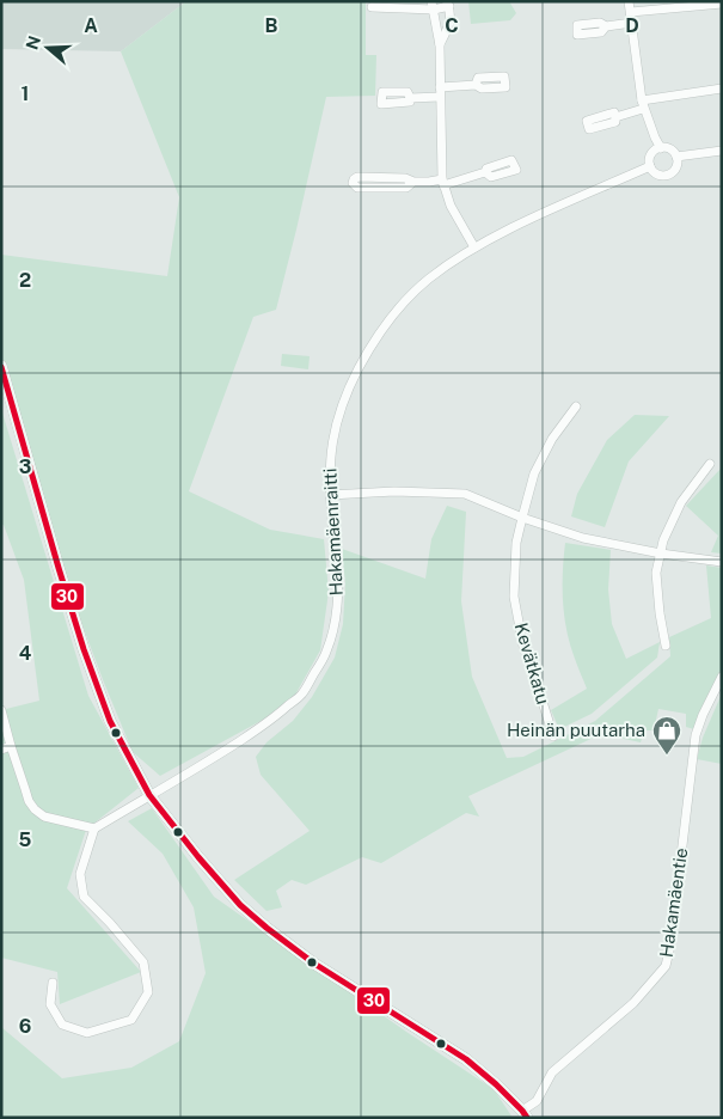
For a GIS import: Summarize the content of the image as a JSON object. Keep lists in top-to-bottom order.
{
  "streets": {
    "street": ["Hakamäenraitti", "Kevätkatu", "Hakamäentie"]
  },
  "places": {
    "shop": ["Heinän puutarha"]
  },
  "lines": ["transit line 30"],
  "north": "left",
  "grid": {
    "columns": [
      "A",
      "B",
      "C",
      "D"
    ],
    "rows": [
      "1",
      "2",
      "3",
      "4",
      "5",
      "6"
    ]
  }
}
